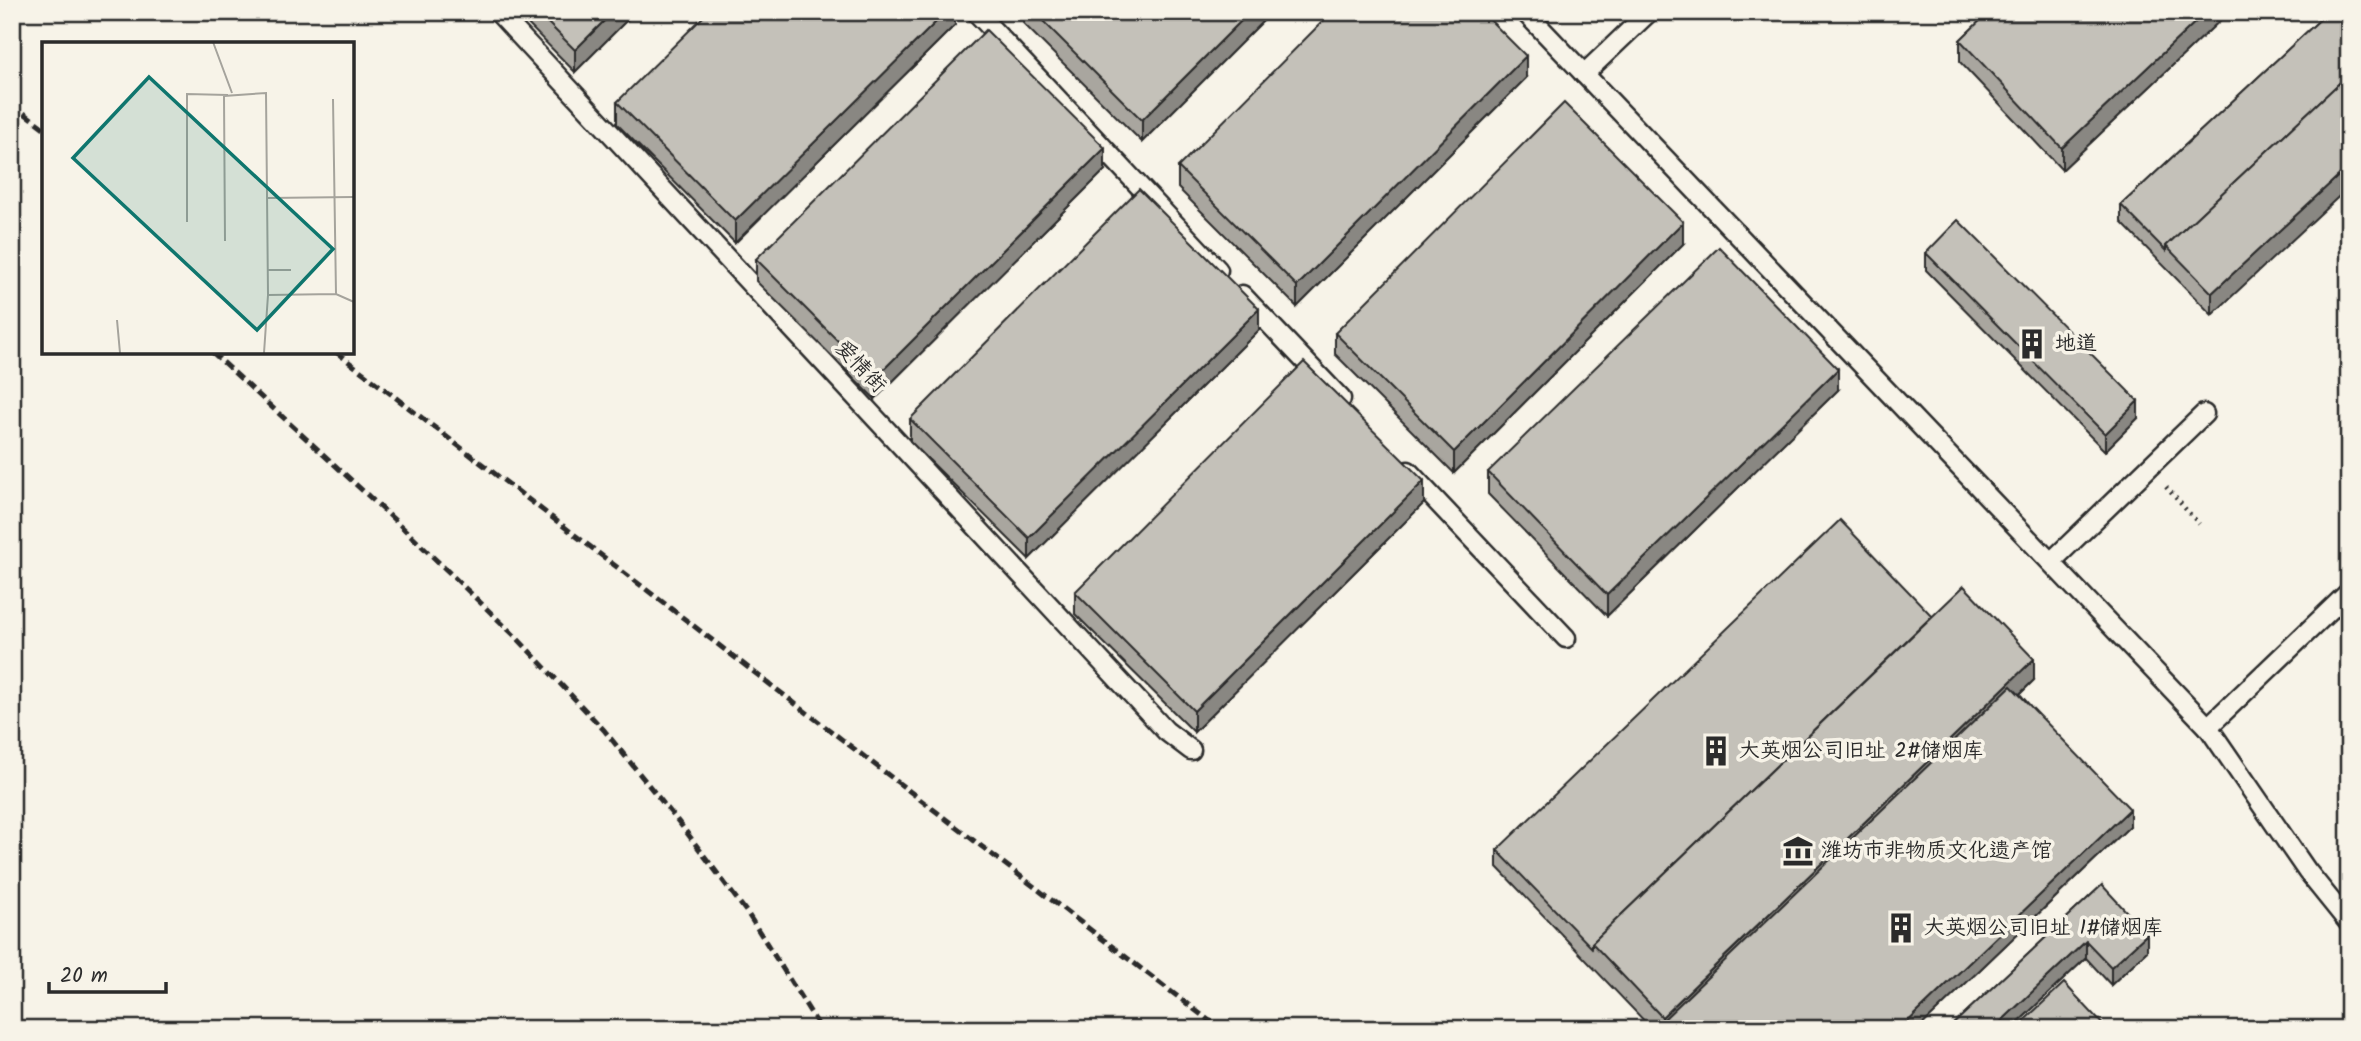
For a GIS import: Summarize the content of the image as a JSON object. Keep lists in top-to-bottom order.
{
  "streets": {
    "lane": ["爱情街"]
  },
  "places": {
    "building": ["地道", "大英烟公司旧址 2#储烟库", "大英烟公司旧址 1#储烟库"],
    "museum": ["潍坊市非物质文化遗产馆"]
  },
  "scale_bar": "20 m"
}
